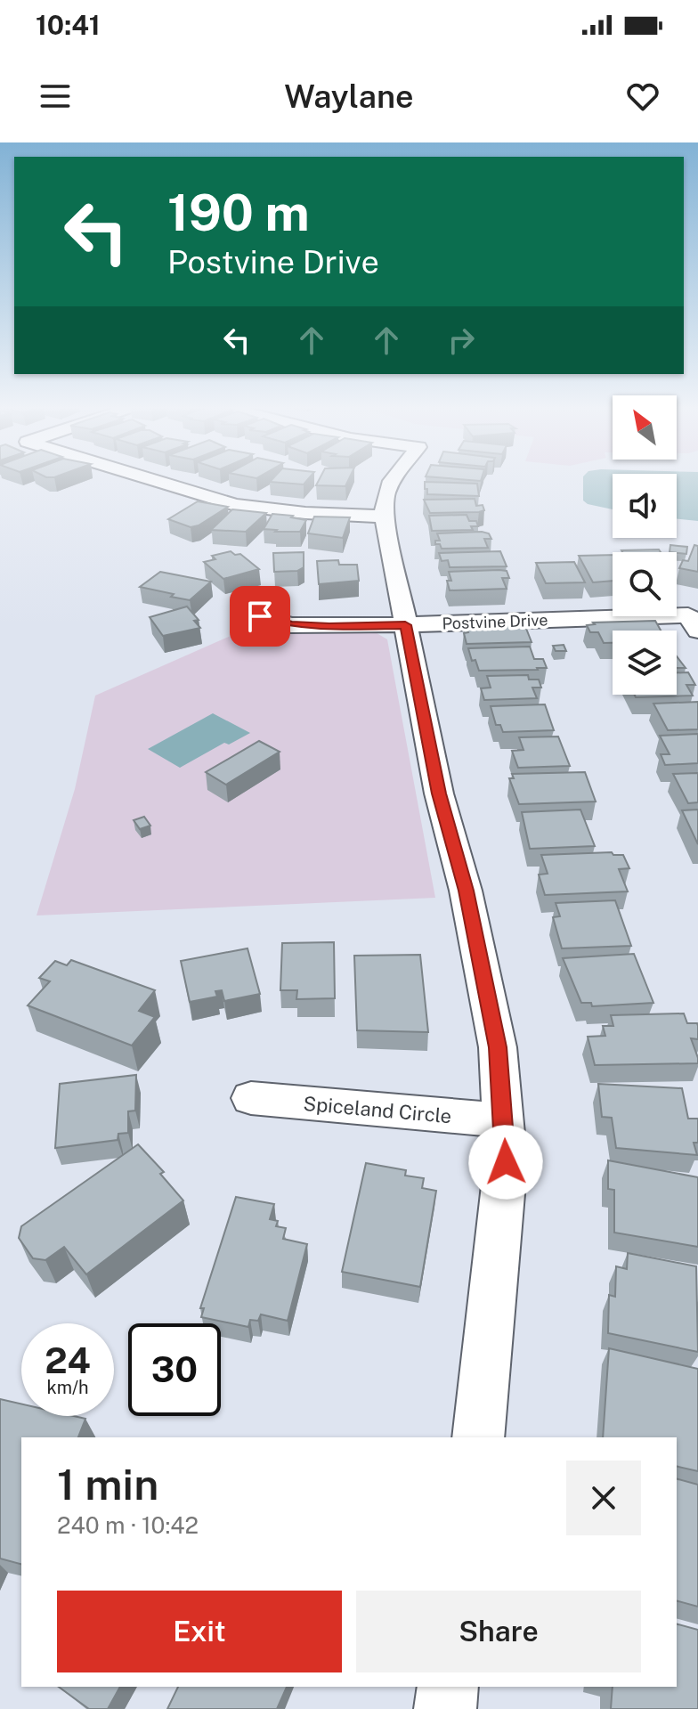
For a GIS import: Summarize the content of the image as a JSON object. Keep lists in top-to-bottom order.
{
  "streets": {
    "street": ["Postvine Drive", "Spiceland Circle"]
  },
  "north": "top left",
  "page": {
    "status": "10:41",
    "header": "Waylane",
    "turn": ["190 m", "Postvine Drive"],
    "speed": "24 km/h",
    "limit": "30",
    "heading": ["1 min", "240 m · 10:42"],
    "buttons": ["Exit", "Share"]
  }
}
